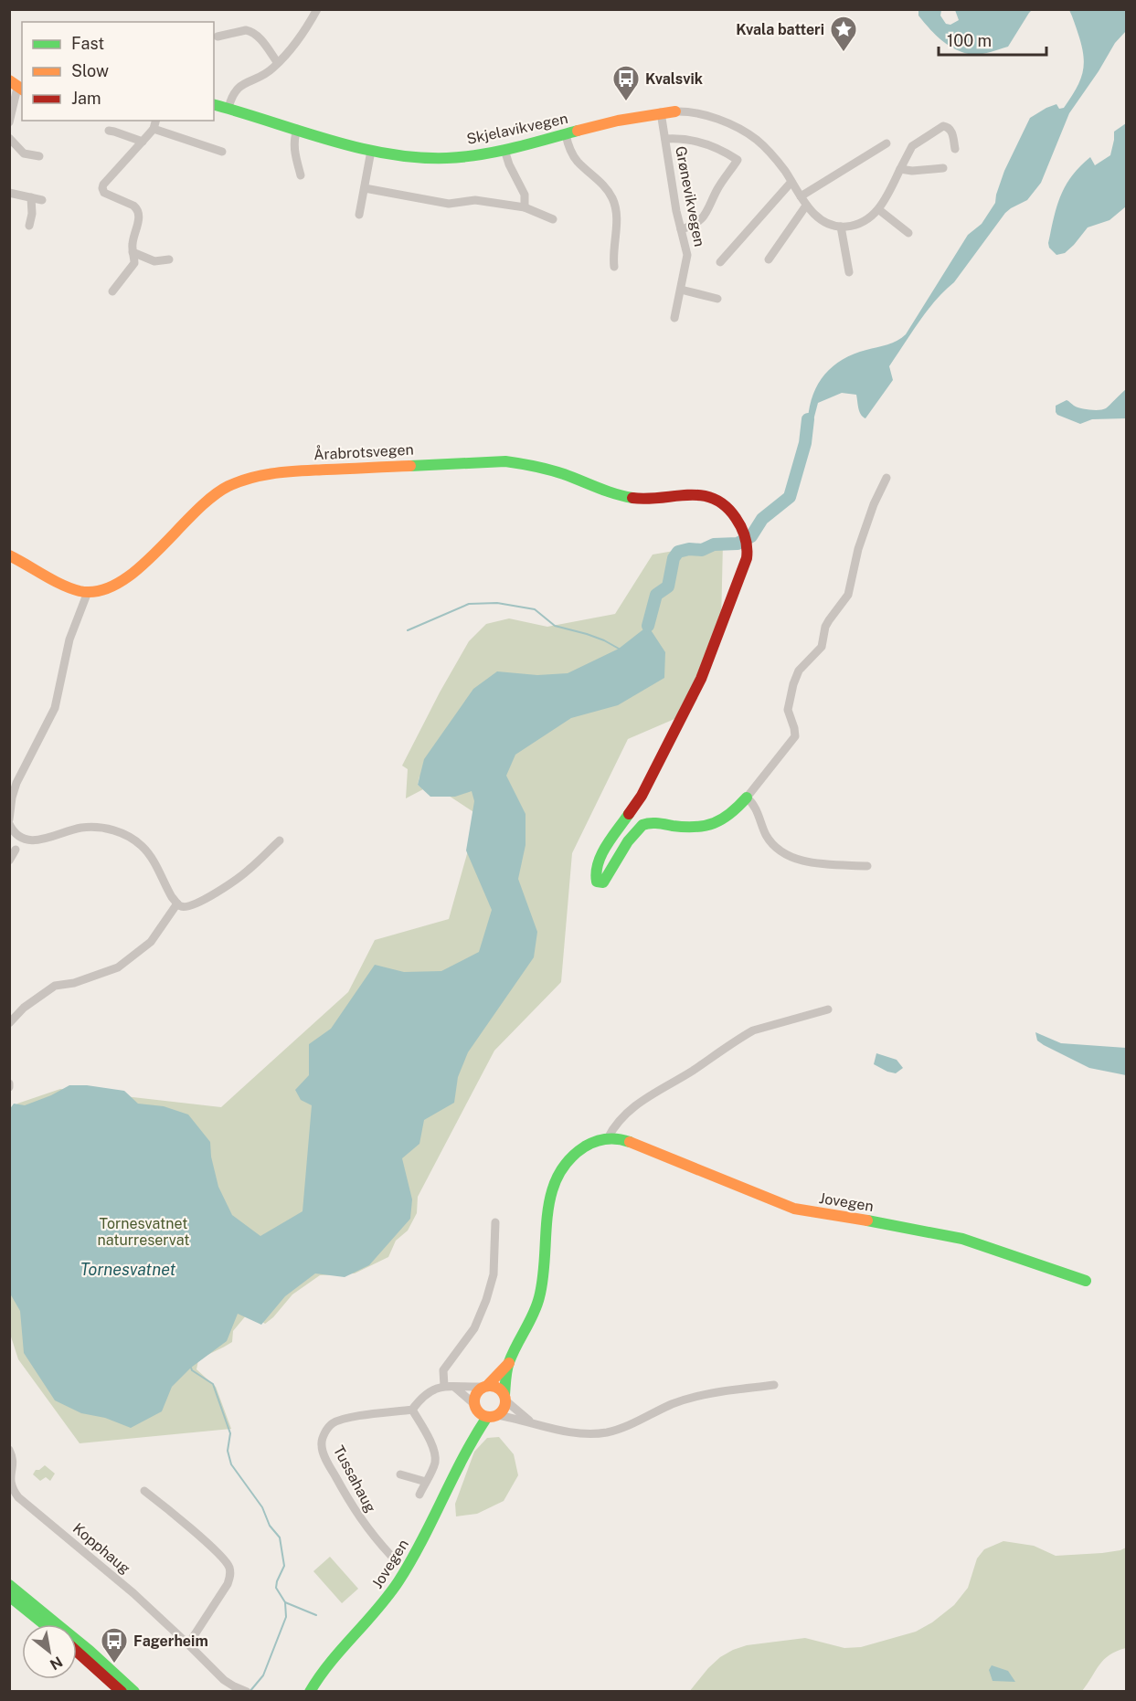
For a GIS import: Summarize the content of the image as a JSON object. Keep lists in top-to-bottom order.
{
  "streets": {
    "street": [
      "Skjelavikvegen",
      "Grønevikvegen",
      "Årabrotsvegen",
      "Jovegen",
      "Tussahaug",
      "Kopphaug"
    ]
  },
  "crossings": [
    ["Skjelavikvegen", "Grønevikvegen"]
  ],
  "water": ["Tornesvatnet"],
  "parks": ["Tornesvatnet naturreservat"],
  "places": {
    "place": ["Kvala batteri"],
    "bus stop": ["Kvalsvik", "Fagerheim"]
  },
  "legend": ["Fast", "Slow", "Jam"],
  "scale_bar": "100 m",
  "north": "bottom right"
}
